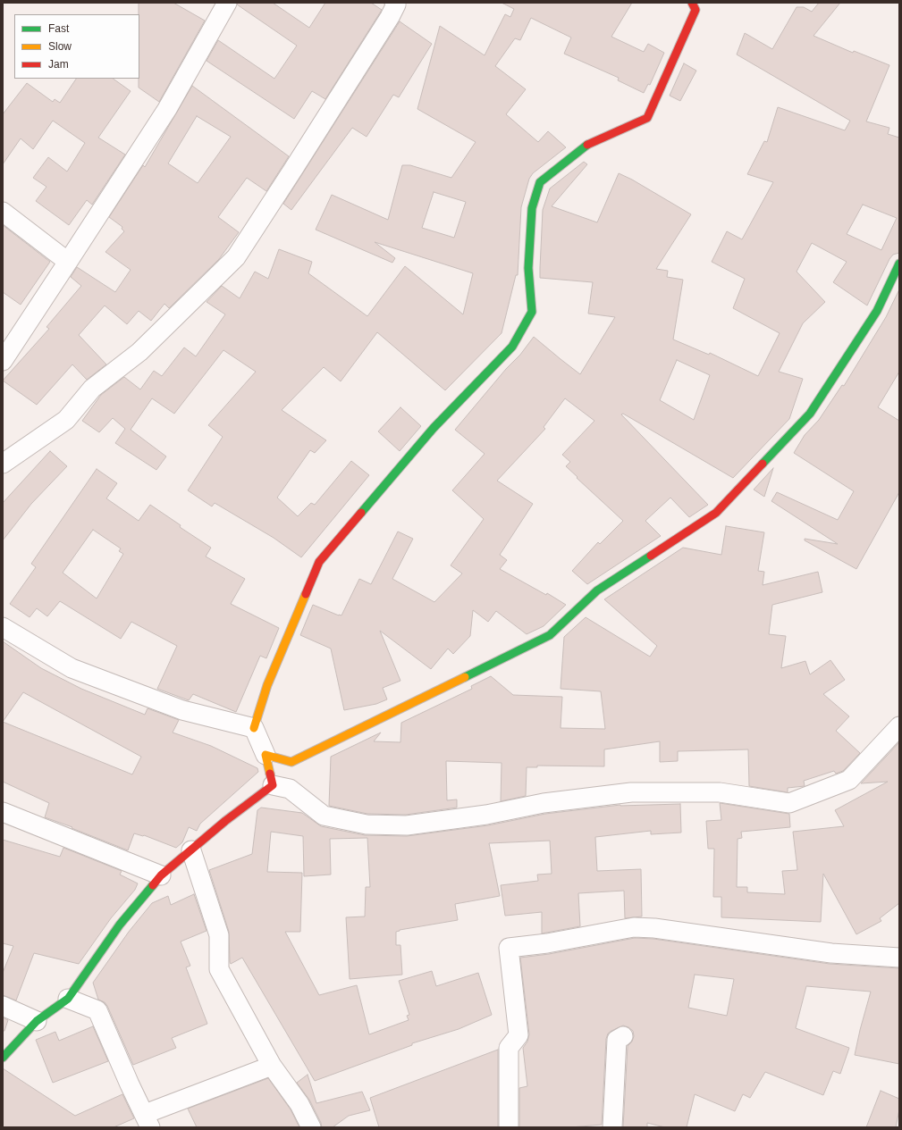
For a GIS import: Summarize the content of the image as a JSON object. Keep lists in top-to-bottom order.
{
  "legend": ["Fast", "Slow", "Jam"]
}
